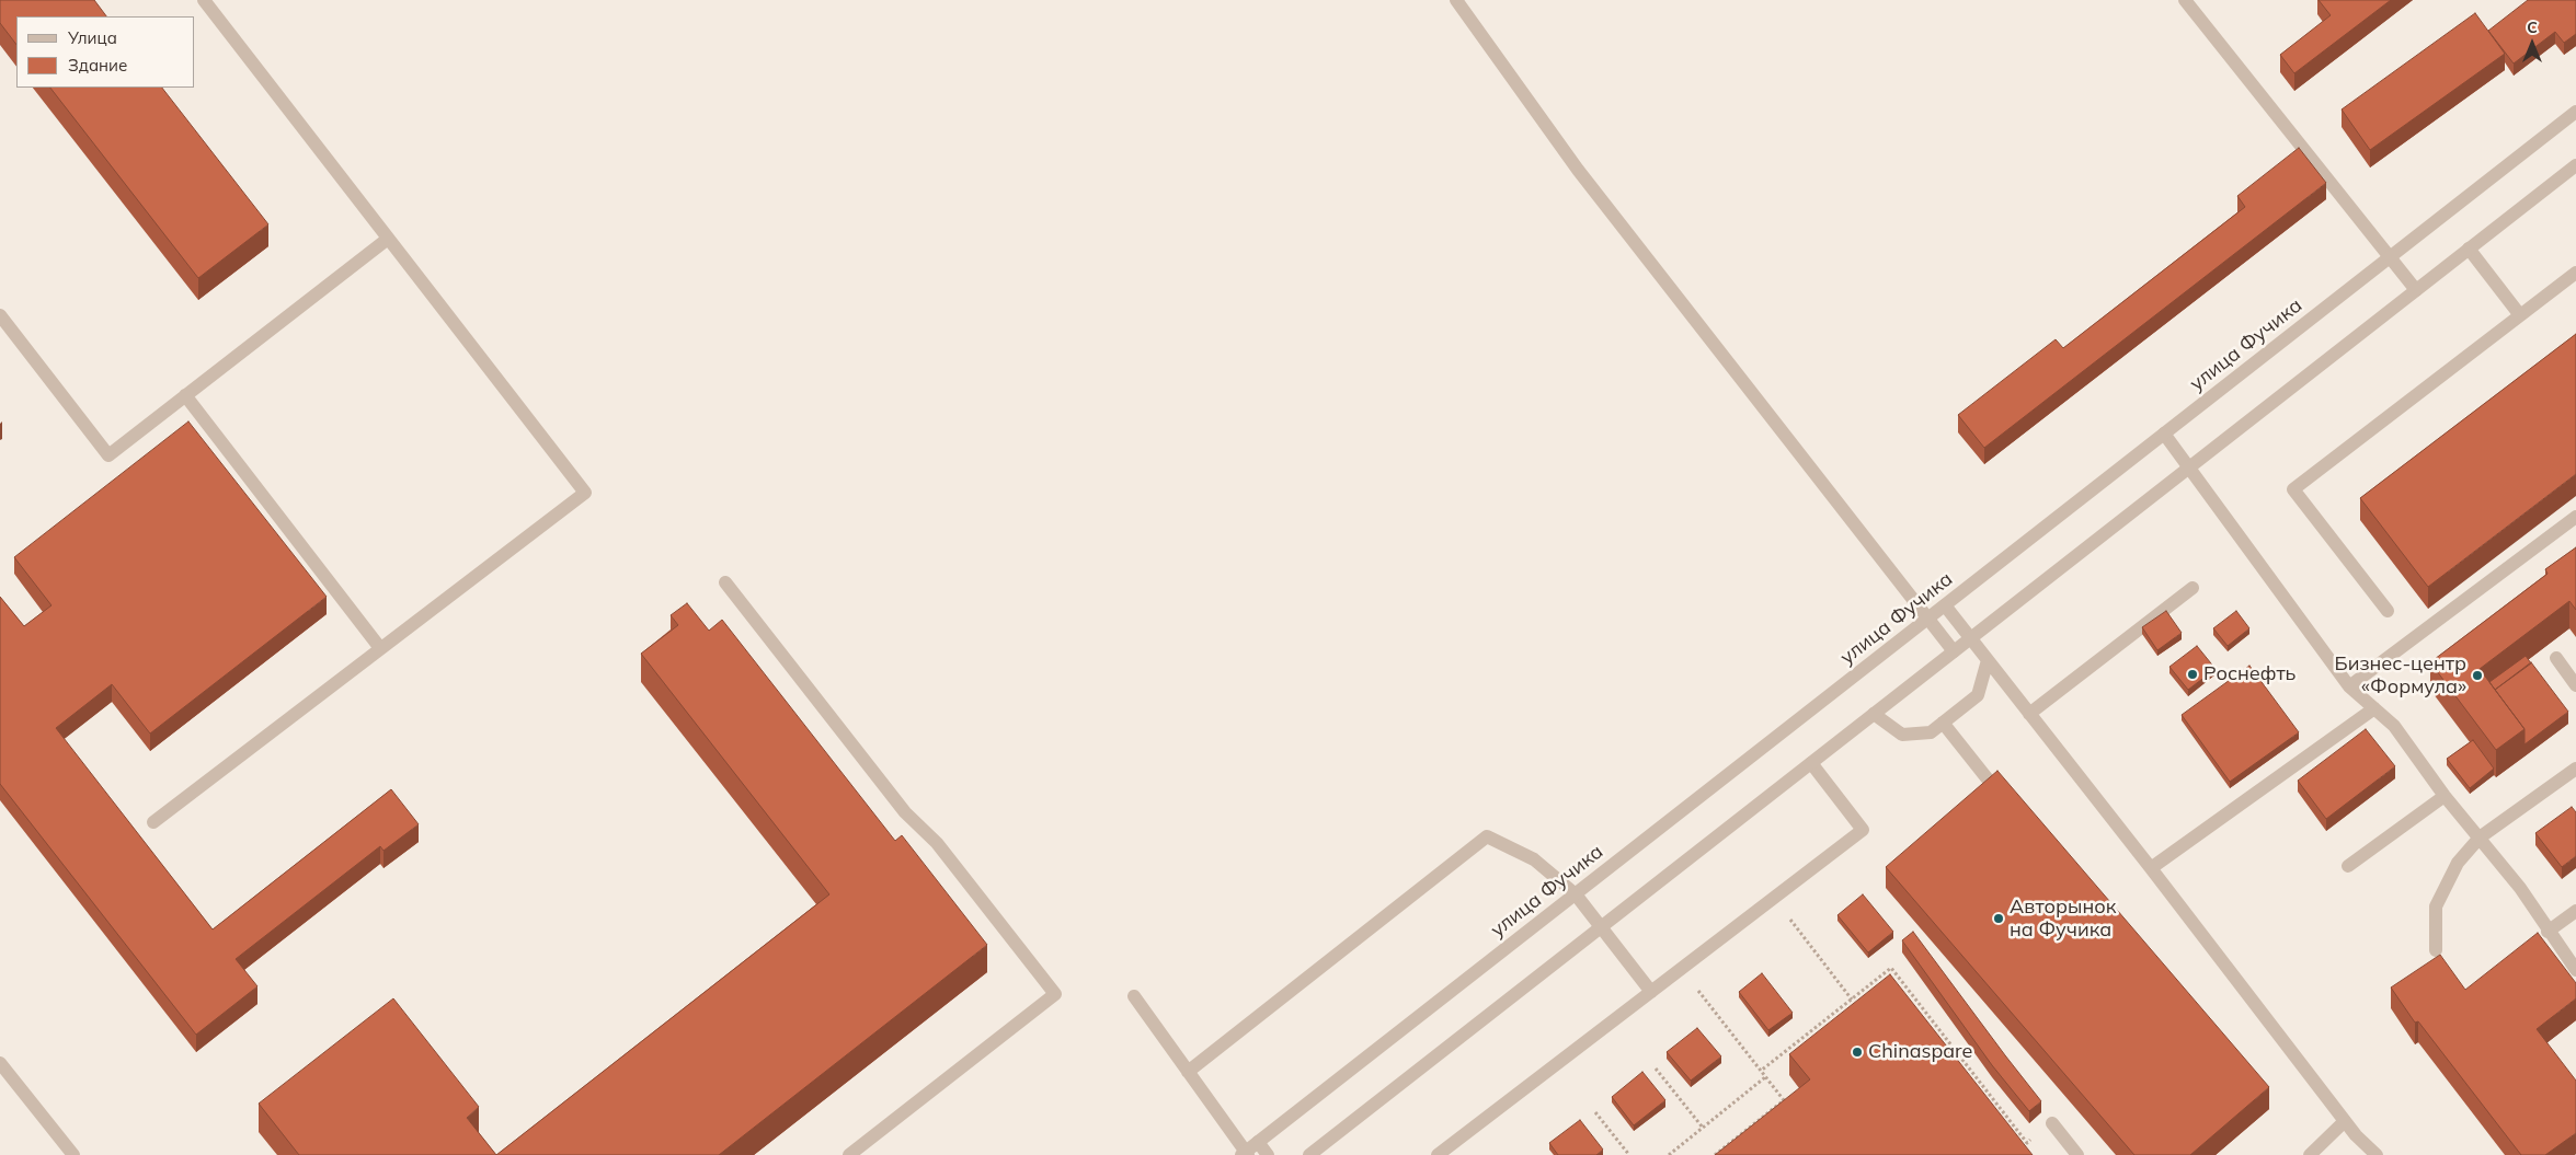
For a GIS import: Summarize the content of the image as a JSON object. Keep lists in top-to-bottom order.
{
  "streets": {
    "street": ["улица Фучика"]
  },
  "places": [
    "Роснефть",
    "Бизнес-центр «Формула»",
    "Авторынок на Фучика",
    "Chinaspare"
  ],
  "legend": ["Улица", "Здание"],
  "north": "top"
}
